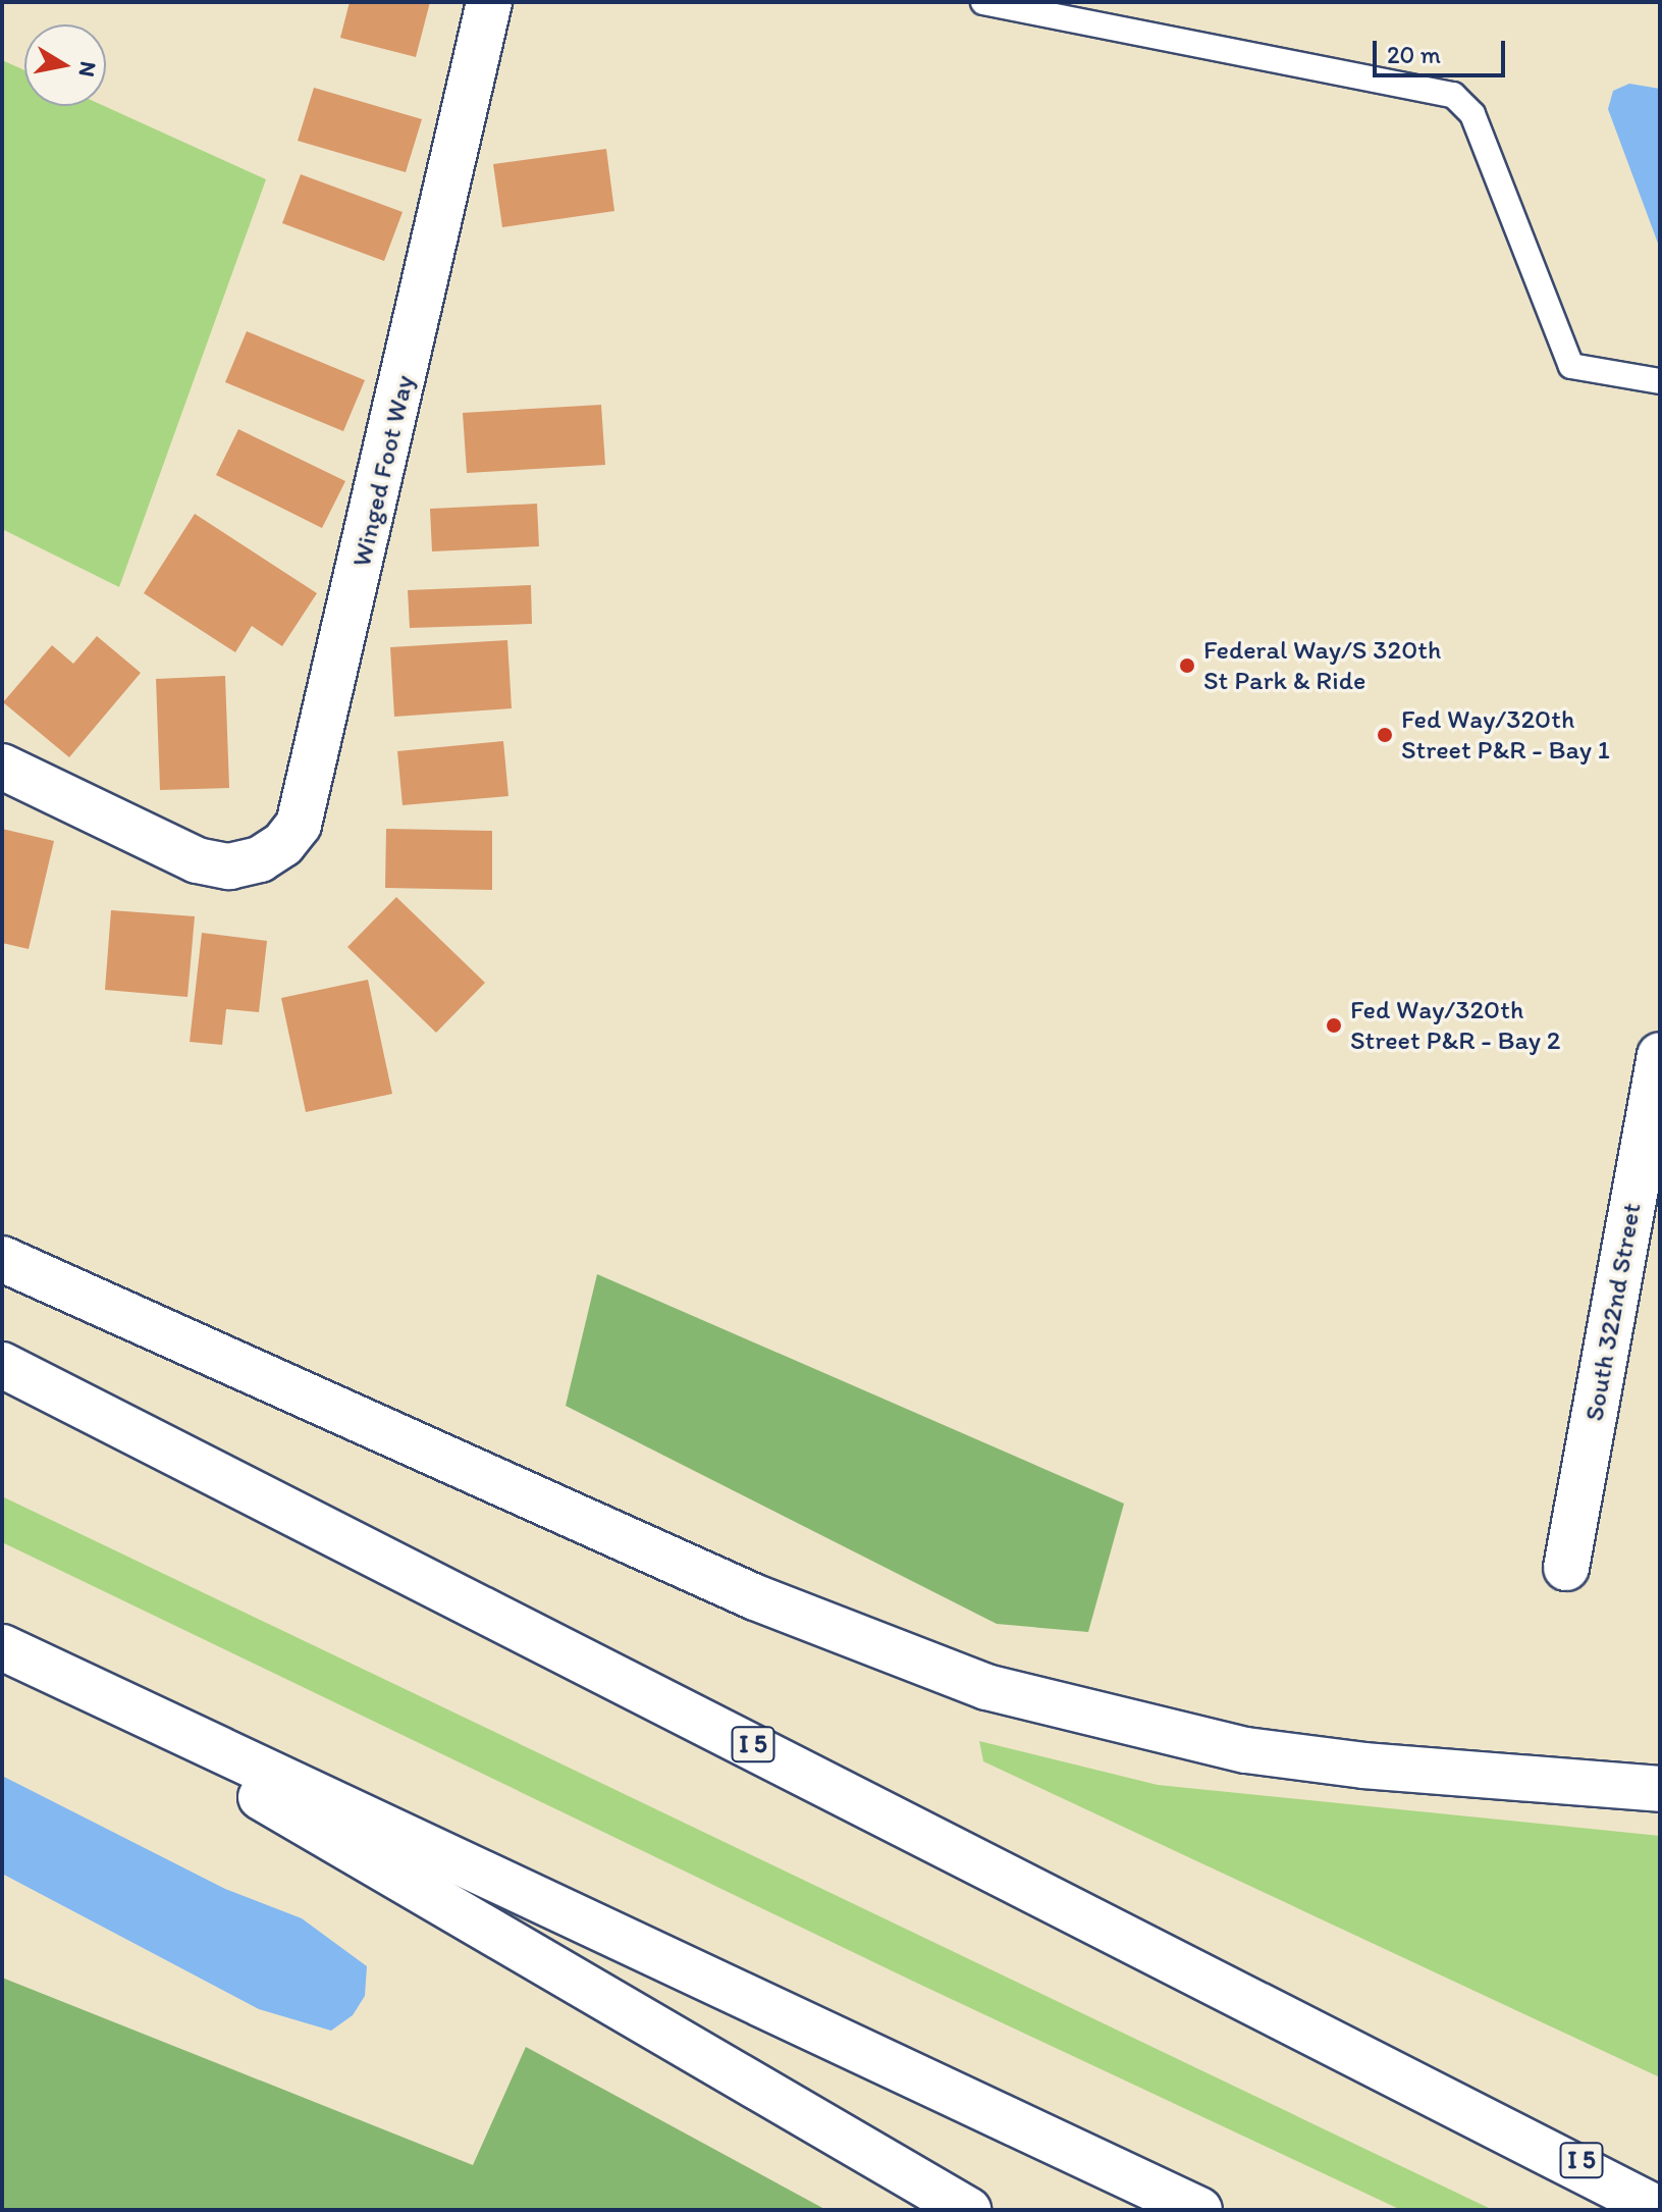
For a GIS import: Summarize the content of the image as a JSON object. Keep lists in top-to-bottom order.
{
  "streets": {
    "main road": ["Winged Foot Way", "South 322nd Street", "I 5"]
  },
  "places": ["Federal Way/S 320th St Park & Ride", "Fed Way/320th Street P&R - Bay 1", "Fed Way/320th Street P&R - Bay 2"],
  "scale_bar": "20 m",
  "north": "right"
}
